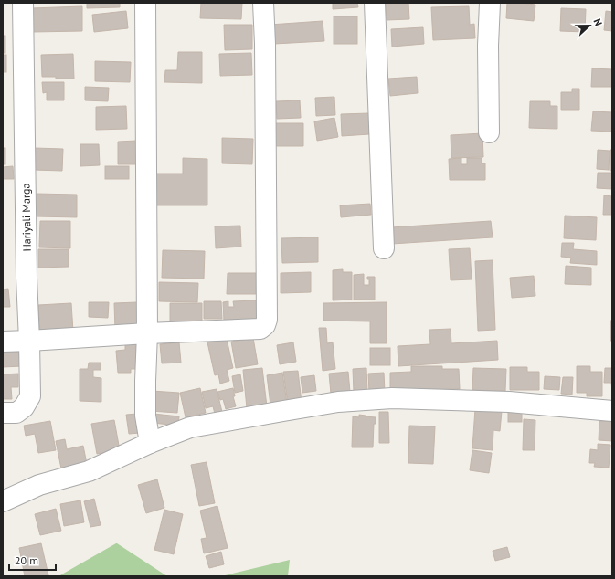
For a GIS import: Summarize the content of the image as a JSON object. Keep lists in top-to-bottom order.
{
  "streets": {
    "street": ["Hariyali Marga"]
  },
  "scale_bar": "20 m",
  "north": "right"
}
